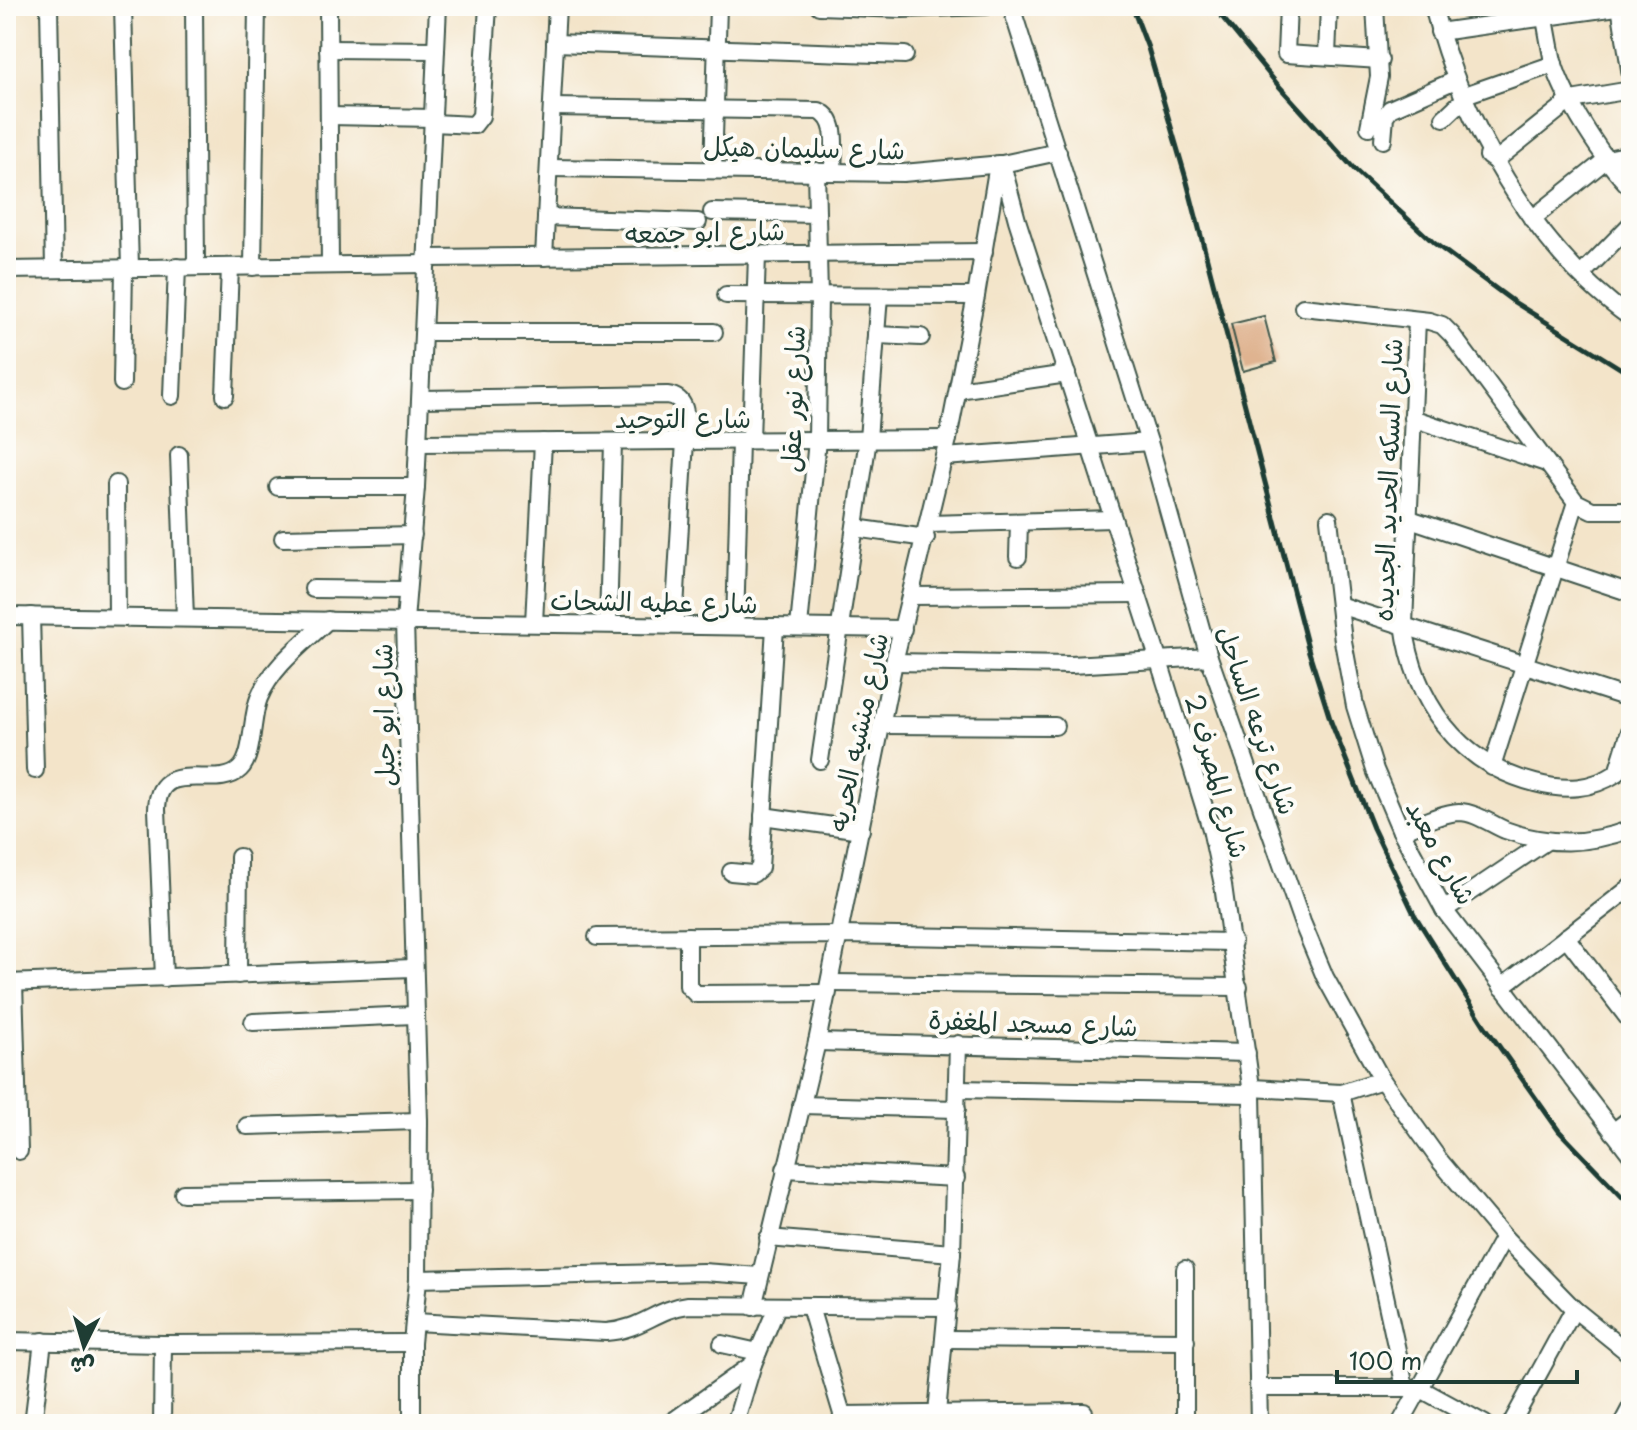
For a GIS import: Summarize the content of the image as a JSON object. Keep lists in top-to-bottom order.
{
  "streets": {
    "street": [
      "شارع سليمان هيكل",
      "شارع ابو جمعه",
      "شارع نور عقل",
      "شارع التوحيد",
      "شارع السكه الحديد الجديده",
      "شارع عطيه الشحات",
      "شارع ابو جبل",
      "شارع ترعه الساحل",
      "شارع منشيه الحريه",
      "شارع المصرف 2",
      "شارع معبد",
      "شارع مسجد المغفرة"
    ]
  },
  "crossings": [
    ["شارع سليمان هيكل", "شارع نور عقل"],
    ["شارع سليمان هيكل", "شارع ترعه الساحل"],
    ["شارع سليمان هيكل", "شارع منشيه الحريه"],
    ["شارع سليمان هيكل", "شارع المصرف 2"],
    ["شارع ابو جمعه", "شارع نور عقل"],
    ["شارع ابو جمعه", "شارع ابو جبل"],
    ["شارع ابو جمعه", "شارع منشيه الحريه"],
    ["شارع نور عقل", "شارع التوحيد"],
    ["شارع نور عقل", "شارع عطيه الشحات"],
    ["شارع التوحيد", "شارع ابو جبل"],
    ["شارع التوحيد", "شارع منشيه الحريه"],
    ["شارع عطيه الشحات", "شارع ابو جبل"],
    ["شارع عطيه الشحات", "شارع منشيه الحريه"],
    ["شارع منشيه الحريه", "شارع المصرف 2"],
    ["شارع منشيه الحريه", "شارع مسجد المغفرة"],
    ["شارع المصرف 2", "شارع مسجد المغفرة"]
  ],
  "scale_bar": "100 m",
  "north": "bottom"
}
